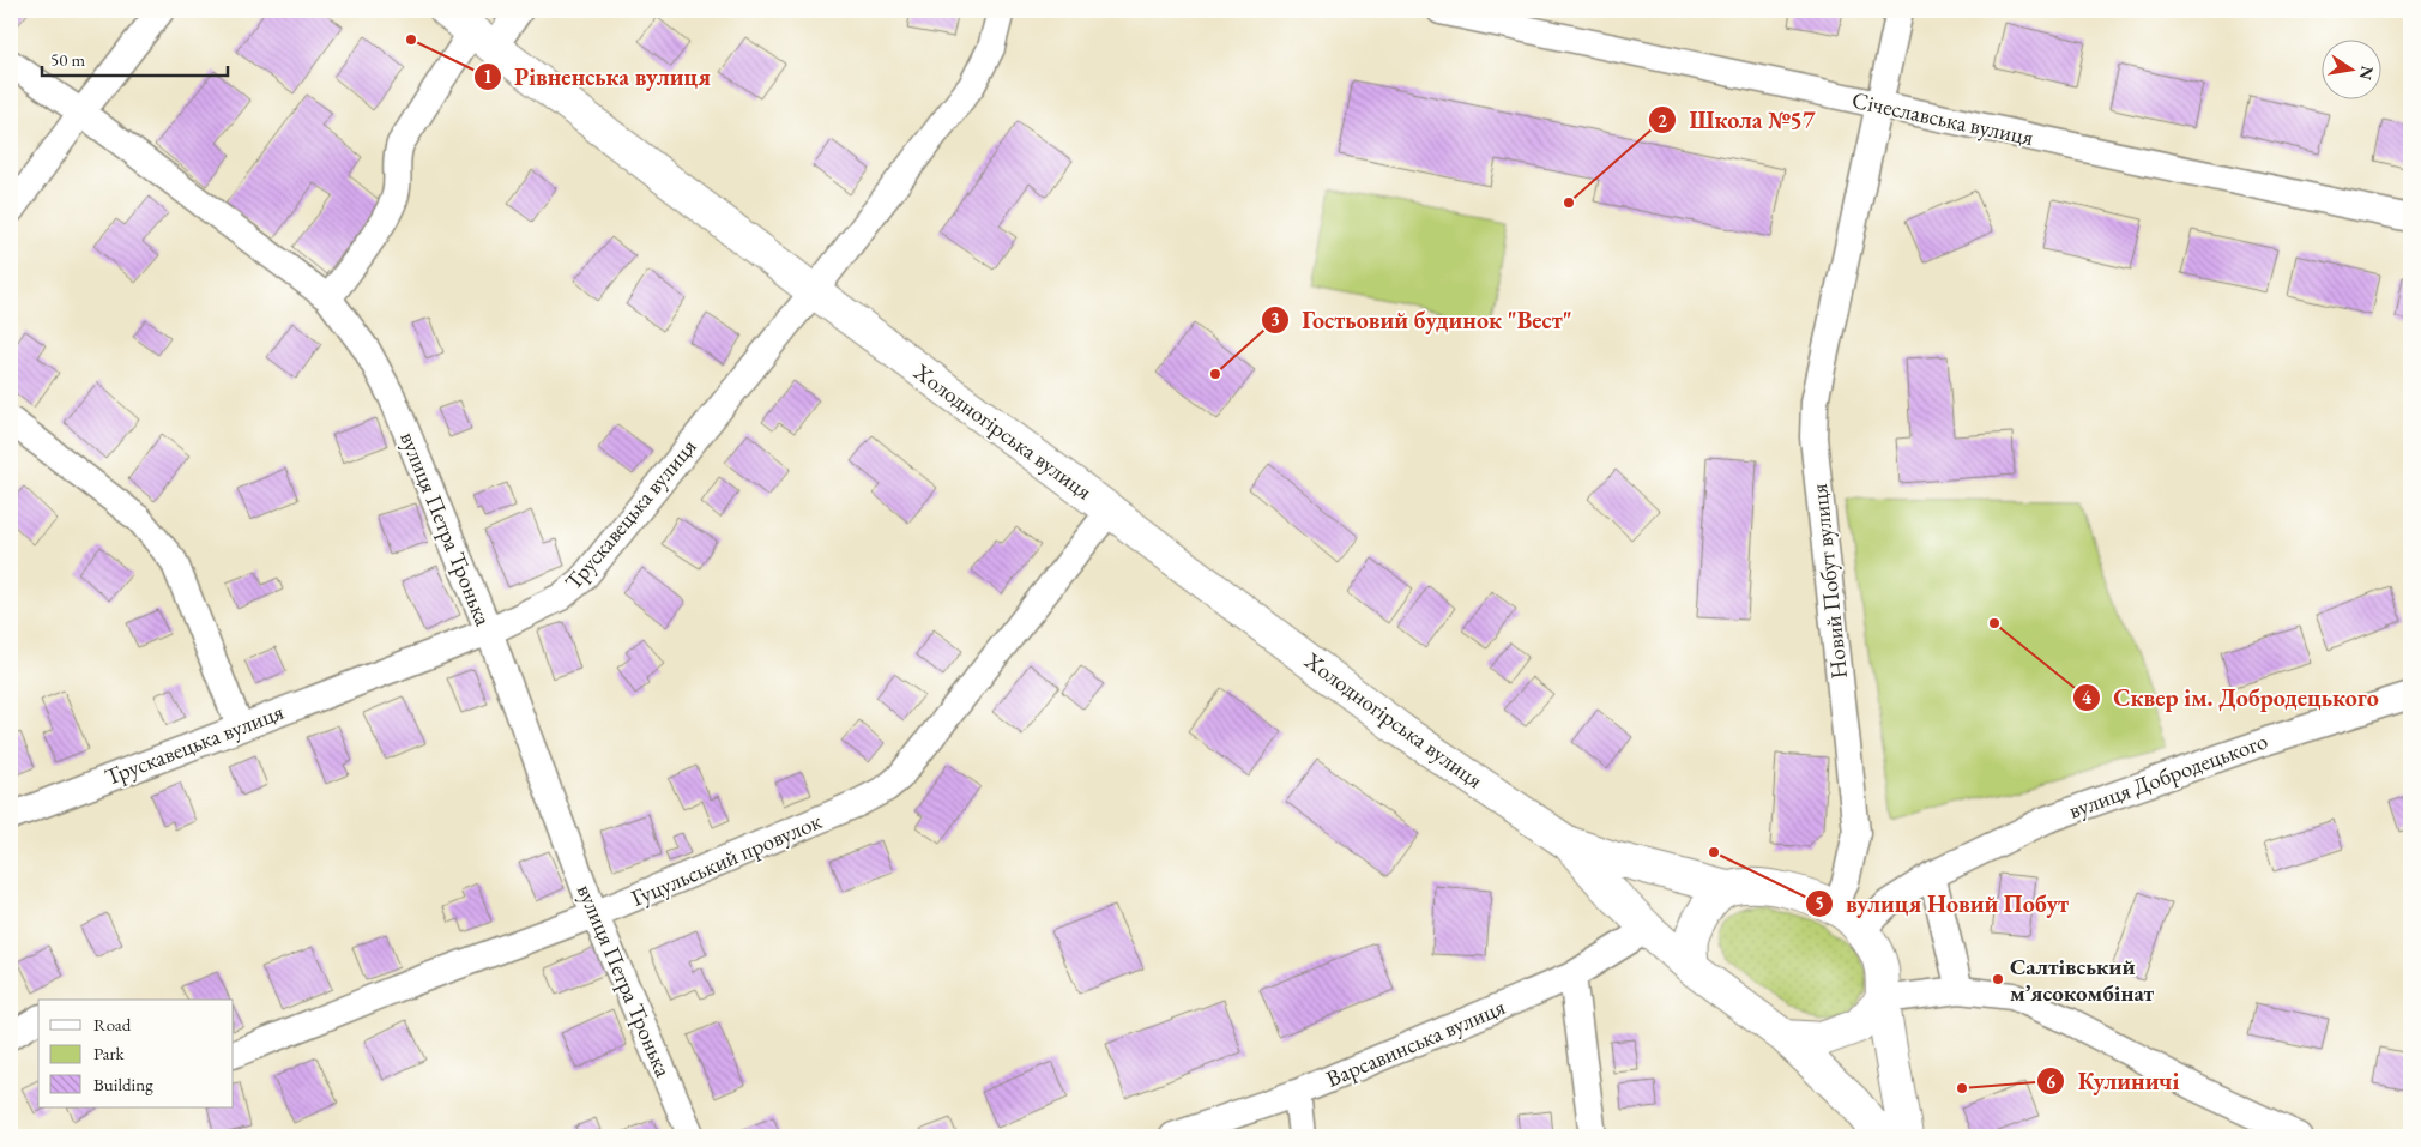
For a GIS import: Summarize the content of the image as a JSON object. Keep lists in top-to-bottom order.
{
  "streets": {
    "main road": ["Холодногірська вулиця"],
    "street": [
      "Січеславська вулиця",
      "Трускавецька вулиця",
      "вулиця Петра Тронька",
      "Новий Побут вулиця",
      "вулиця Добродецького",
      "Гуцульський провулок",
      "Варсавинська вулиця"
    ]
  },
  "crossings": [
    ["Січеславська вулиця", "Новий Побут вулиця"],
    ["Холодногірська вулиця", "Трускавецька вулиця"],
    ["Холодногірська вулиця", "Новий Побут вулиця"],
    ["Холодногірська вулиця", "вулиця Добродецького"],
    ["Холодногірська вулиця", "Гуцульський провулок"],
    ["Холодногірська вулиця", "Варсавинська вулиця"],
    ["Трускавецька вулиця", "вулиця Петра Тронька"],
    ["вулиця Петра Тронька", "Гуцульський провулок"],
    ["Новий Побут вулиця", "вулиця Добродецького"]
  ],
  "places": [
    "Рівненська вулиця",
    "Школа №57",
    "Гостьовий будинок \"Вест\"",
    "Сквер ім. Добродецького",
    "вулиця Новий Побут",
    "Салтівський м’ясокомбінат",
    "Кулиничі"
  ],
  "legend": ["Road", "Park", "Building"],
  "scale_bar": "50 m",
  "north": "right"
}
